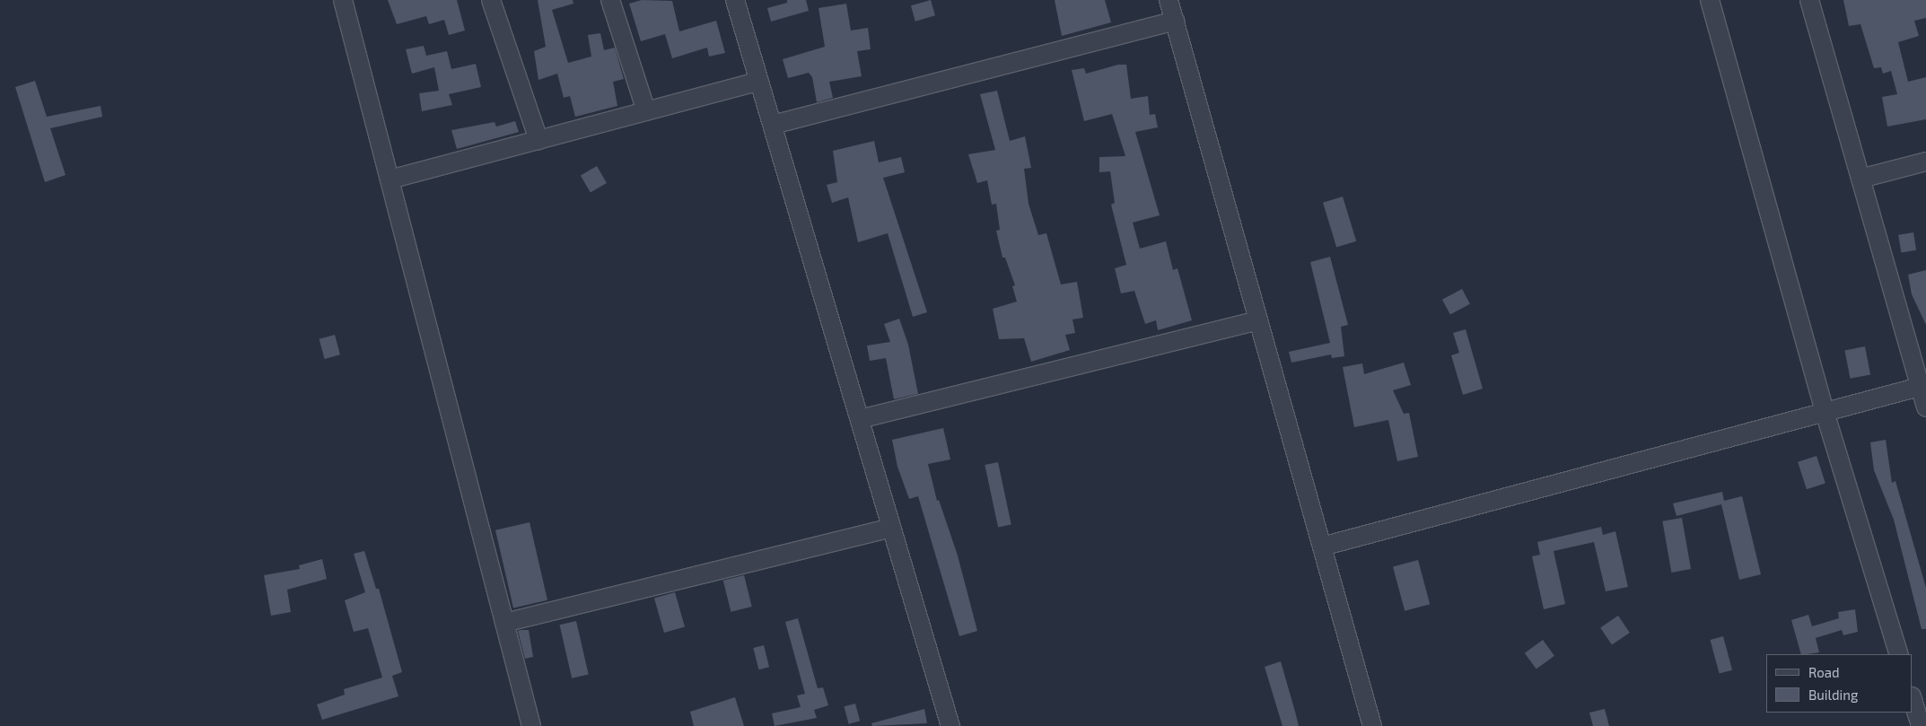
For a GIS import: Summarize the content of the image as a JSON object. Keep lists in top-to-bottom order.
{
  "legend": ["Road", "Building"]
}
